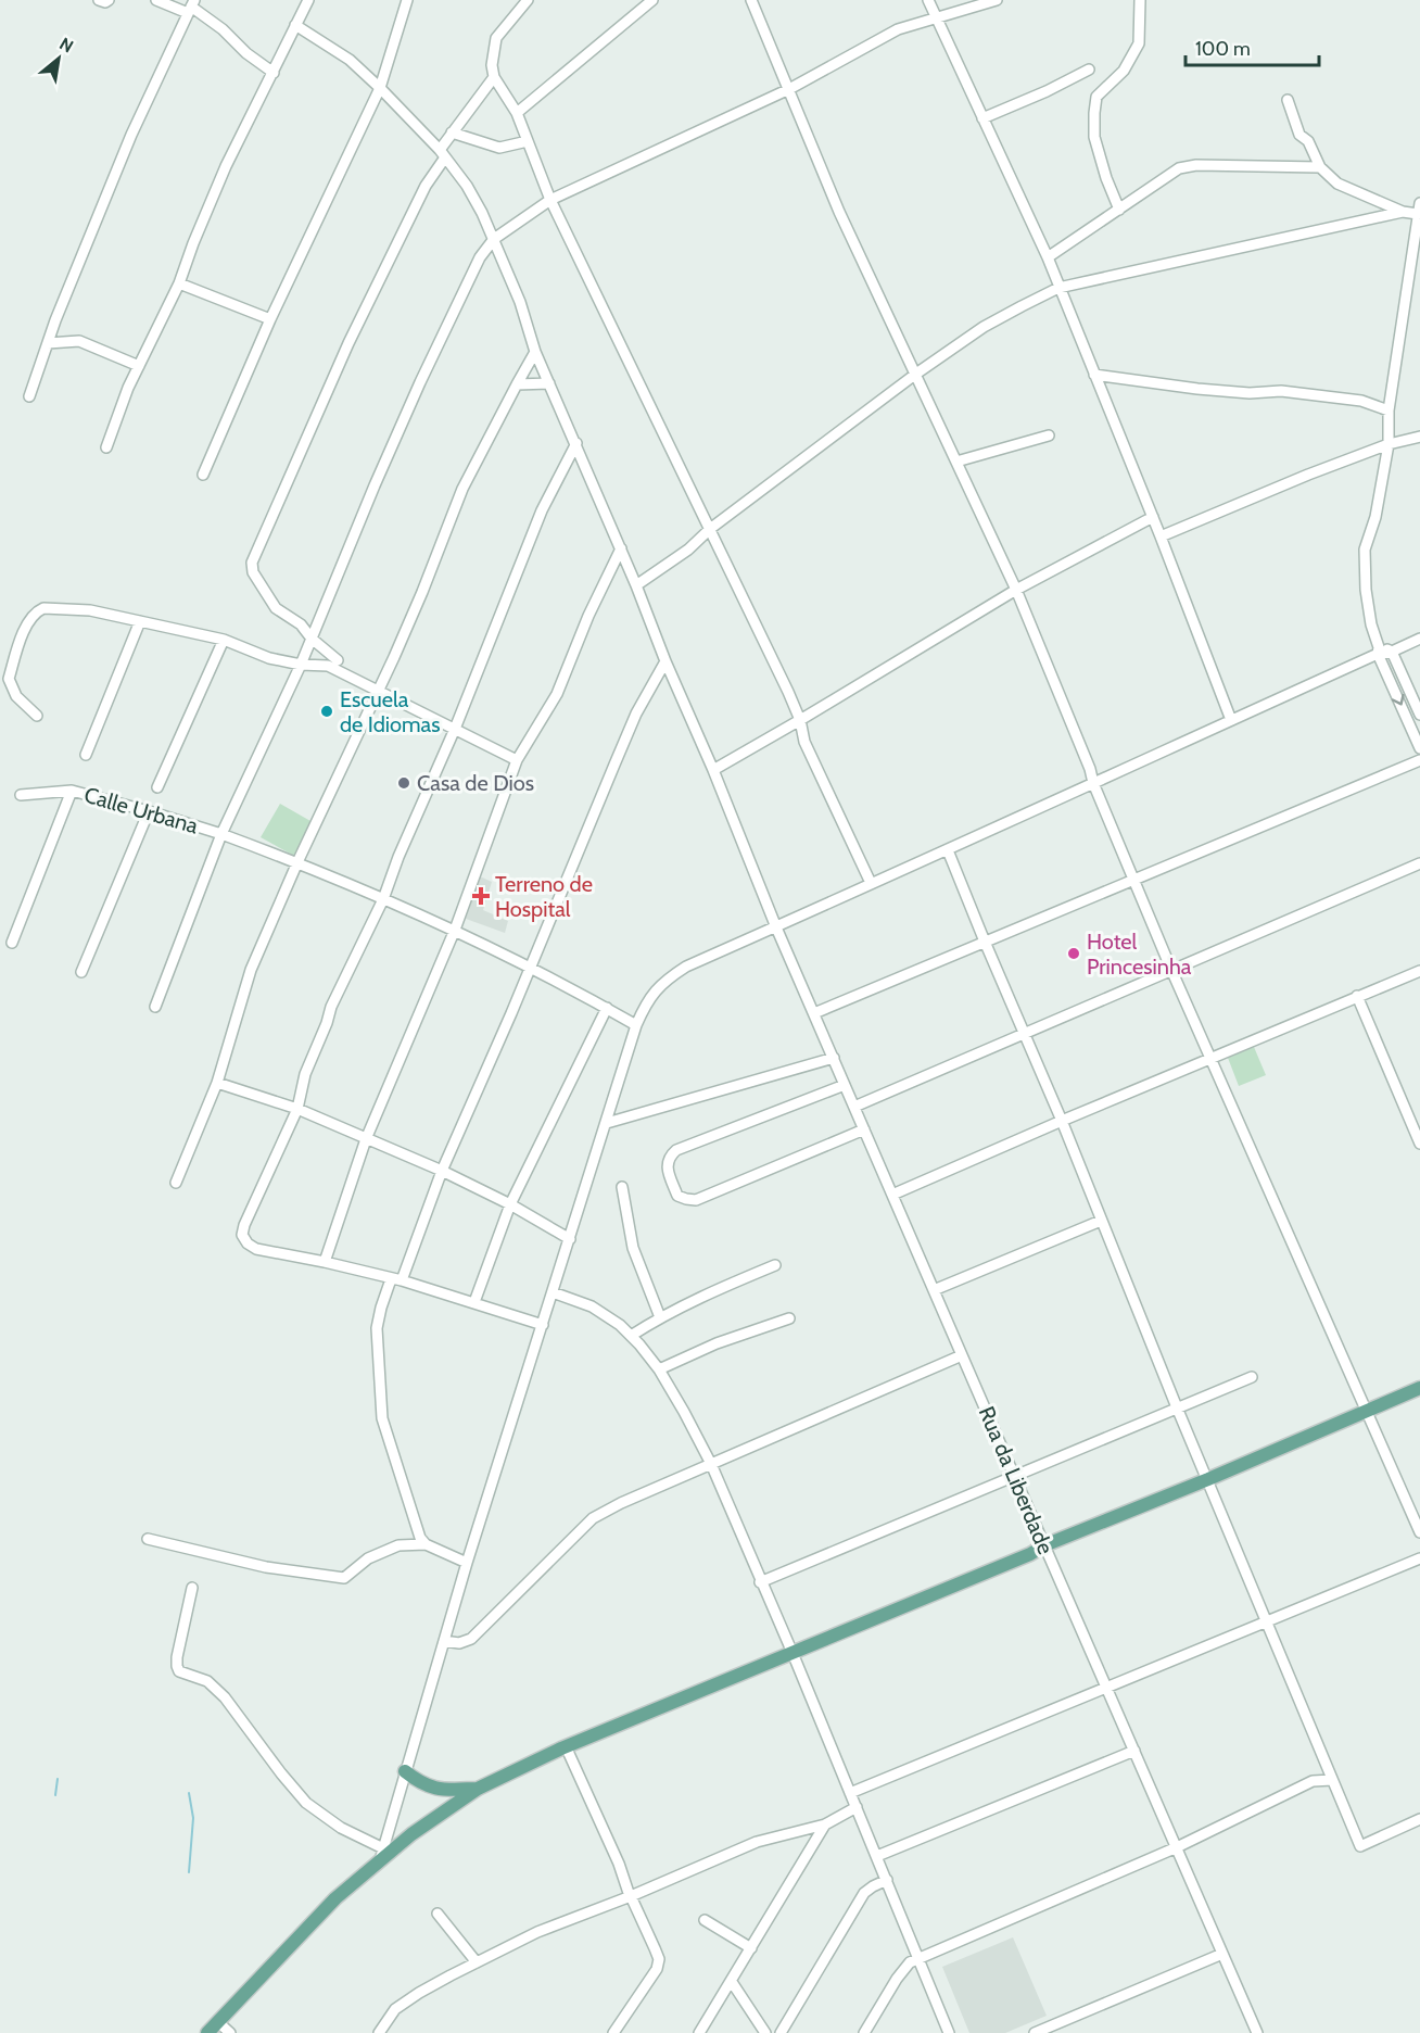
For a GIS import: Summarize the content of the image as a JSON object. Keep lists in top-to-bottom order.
{
  "streets": {
    "street": ["Calle Urbana", "Rua da Liberdade"]
  },
  "places": {
    "other": ["Escuela de Idiomas", "Casa de Dios", "Hotel Princesinha"],
    "health": ["Terreno de Hospital"]
  },
  "scale_bar": "100 m",
  "north": "top right"
}
